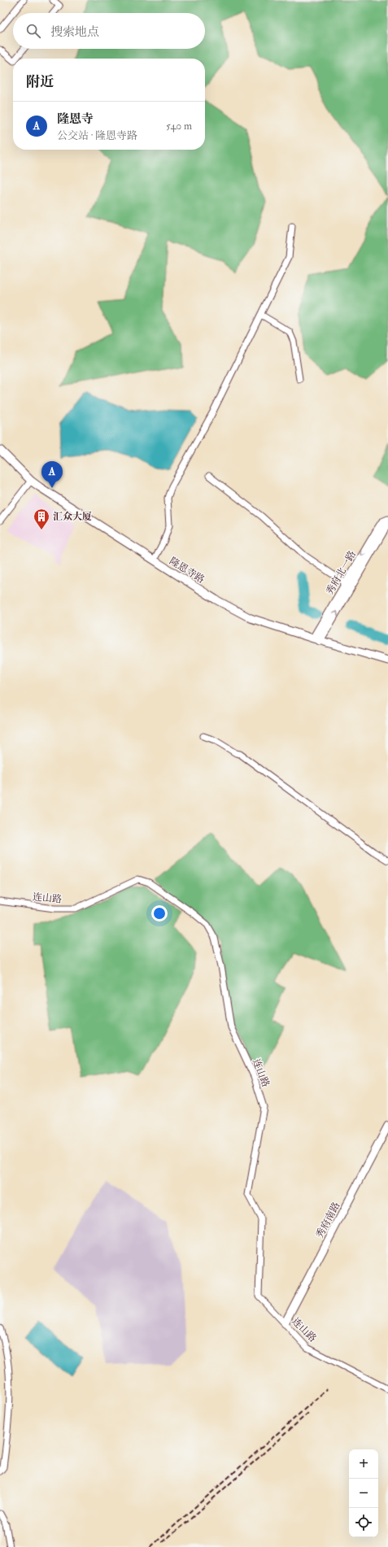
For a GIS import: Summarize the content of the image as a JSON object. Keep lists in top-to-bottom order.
{
  "streets": {
    "street": [
      "隆恩寺路",
      "秀府北一路",
      "连山路",
      "秀府南路"
    ]
  },
  "crossings": [
    ["隆恩寺路", "秀府北一路"],
    ["连山路", "秀府南路"]
  ],
  "places": {
    "building": ["汇众大厦"]
  },
  "page": {
    "search": "搜索地点",
    "heading": "附近",
    "list": [
      {
        "mark": "A",
        "name": "隆恩寺",
        "note": "公交站 · 隆恩寺路",
        "value": "540 m"
      }
    ],
    "pins": "A",
    "map_buttons": ["+", "−"]
  }
}
